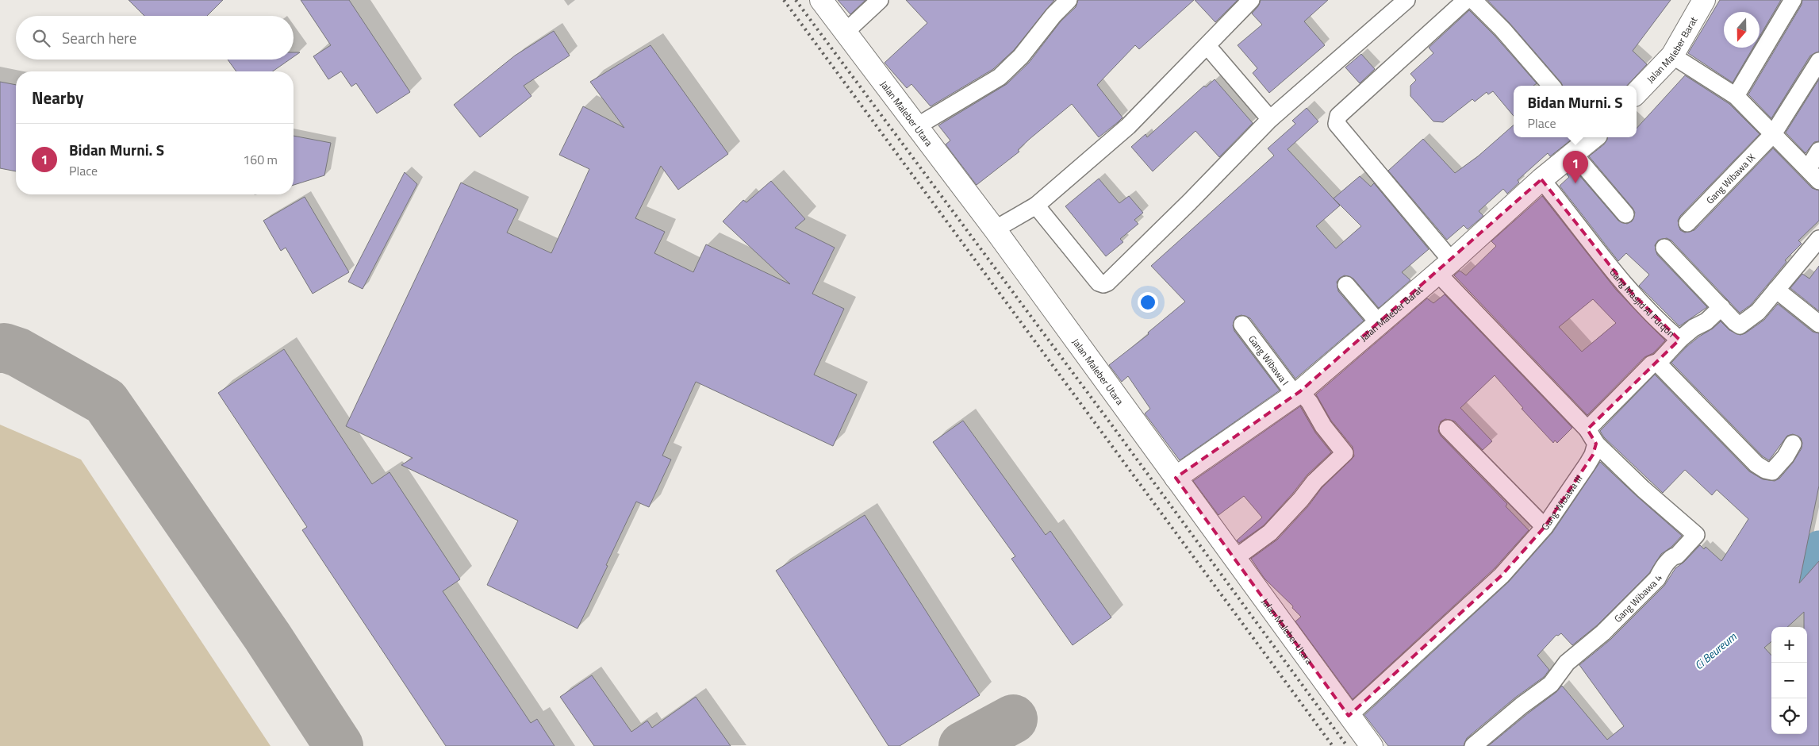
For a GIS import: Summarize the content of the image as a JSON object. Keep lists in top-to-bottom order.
{
  "streets": {
    "street": [
      "Jalan Maleber Barat",
      "Jalan Maleber Utara",
      "Gang Wibawa IX",
      "Gang Masjid Al Furqon",
      "Gang Wibawa I",
      "Gang Wibawa III",
      "Gang Wibawa 4"
    ]
  },
  "crossings": [
    ["Jalan Maleber Barat", "Jalan Maleber Utara"],
    ["Jalan Maleber Barat", "Gang Masjid Al Furqon"],
    ["Jalan Maleber Barat", "Gang Wibawa I"],
    ["Jalan Maleber Utara", "Gang Wibawa I"],
    ["Jalan Maleber Utara", "Gang Wibawa III"],
    ["Gang Wibawa III", "Gang Wibawa 4"]
  ],
  "water": ["Ci Beureum"],
  "north": "bottom",
  "page": {
    "search": "Search here",
    "heading": "Nearby",
    "popup": ["Bidan Murni. S", "Place"],
    "list": [
      {
        "mark": "1",
        "name": "Bidan Murni. S",
        "note": "Place",
        "value": "160 m"
      }
    ],
    "pins": "1",
    "map_buttons": ["+", "−"]
  }
}
